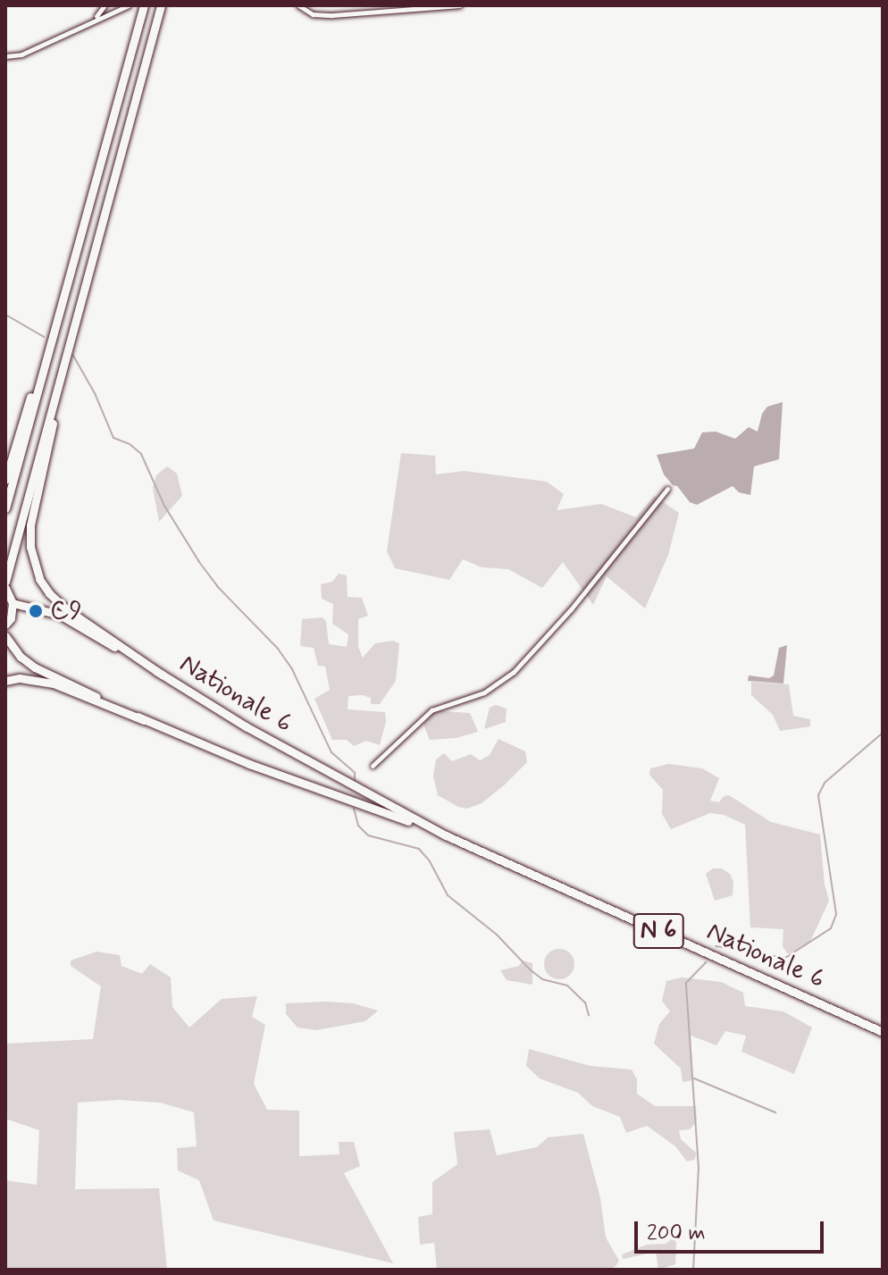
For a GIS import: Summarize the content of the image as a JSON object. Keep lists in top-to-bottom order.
{
  "streets": {
    "main road": ["Nationale 6", "N 6"]
  },
  "places": ["C9"],
  "scale_bar": "200 m"
}
